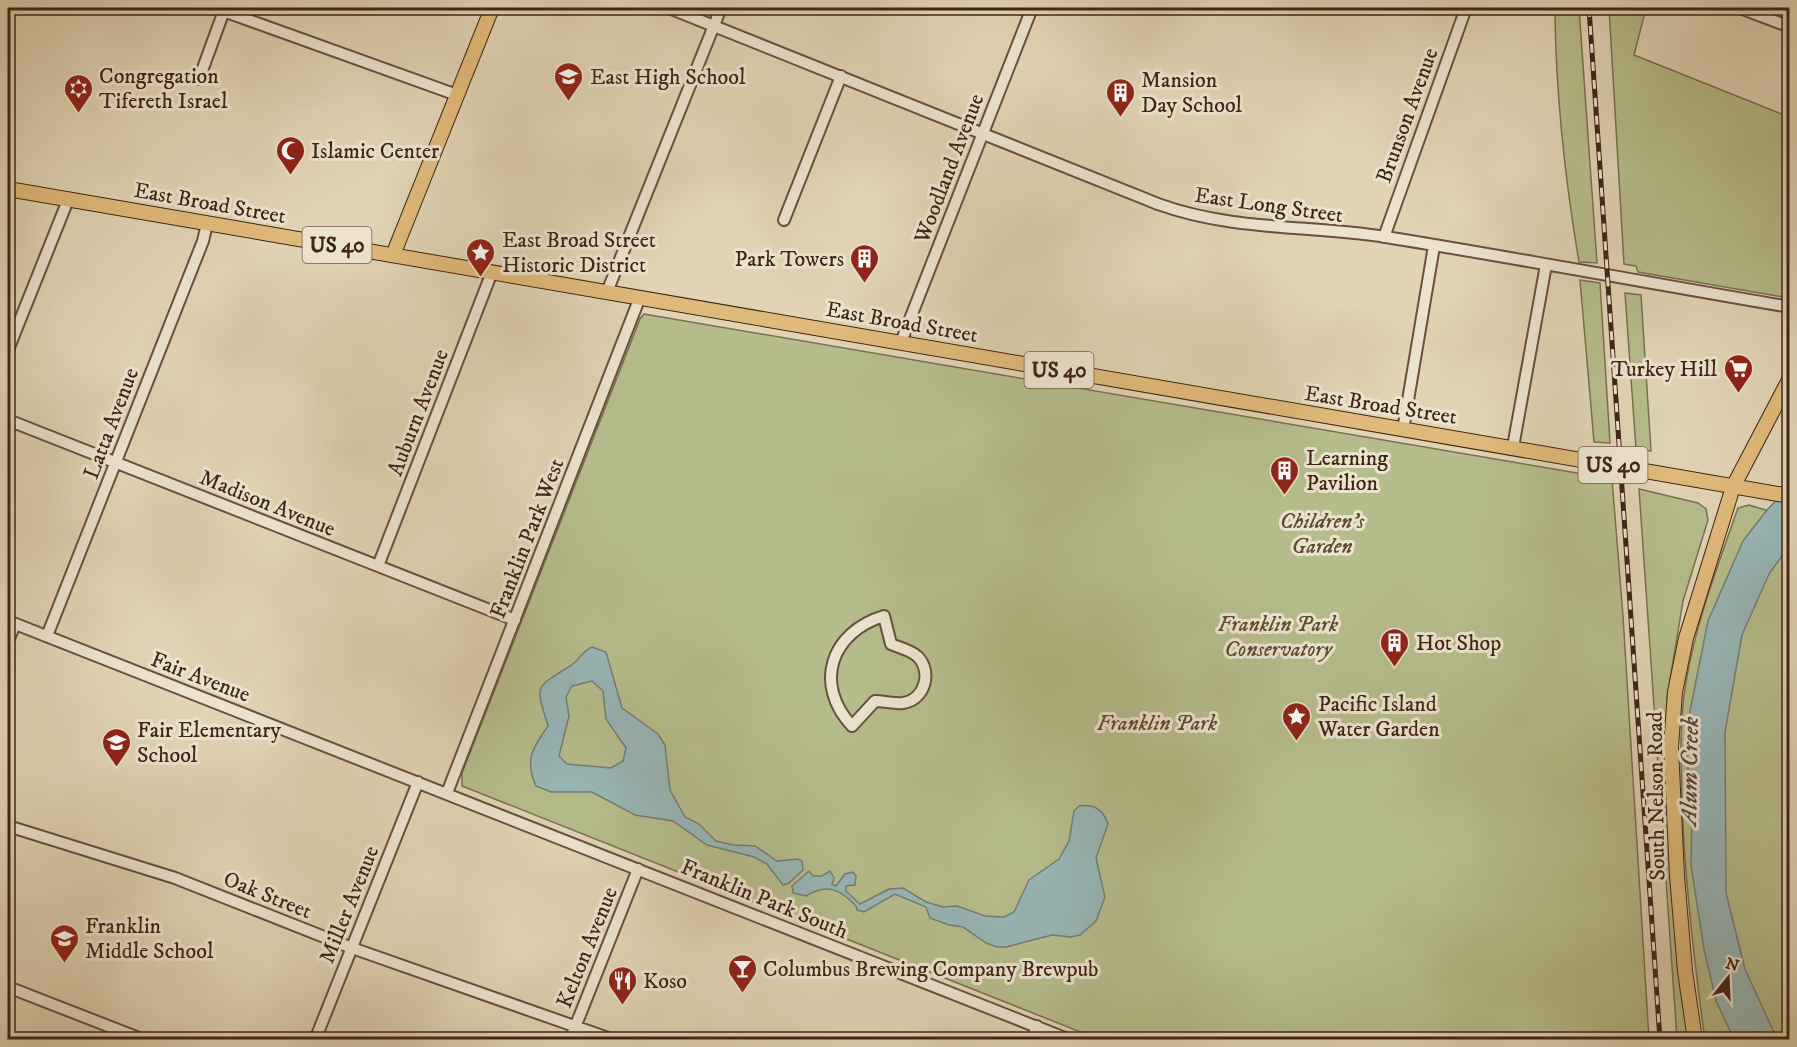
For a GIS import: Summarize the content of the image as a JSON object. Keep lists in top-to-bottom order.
{
  "streets": {
    "main road": ["East Broad Street", "US 40", "South Nelson Road"],
    "street": [
      "Brunson Avenue",
      "Woodland Avenue",
      "East Long Street",
      "Auburn Avenue",
      "Latta Avenue",
      "Madison Avenue",
      "Franklin Park West",
      "Fair Avenue",
      "Oak Street",
      "Franklin Park South",
      "Miller Avenue",
      "Kelton Avenue"
    ]
  },
  "crossings": [
    ["Brunson Avenue", "East Long Street"],
    ["Woodland Avenue", "East Broad Street"],
    ["Woodland Avenue", "East Long Street"],
    ["East Broad Street", "Auburn Avenue"],
    ["East Broad Street", "Latta Avenue"],
    ["East Broad Street", "Franklin Park West"],
    ["East Broad Street", "South Nelson Road"],
    ["Auburn Avenue", "Madison Avenue"],
    ["Latta Avenue", "Madison Avenue"],
    ["Latta Avenue", "Fair Avenue"],
    ["Madison Avenue", "Franklin Park West"],
    ["Franklin Park West", "Fair Avenue"],
    ["Franklin Park West", "Franklin Park South"],
    ["Fair Avenue", "Franklin Park South"],
    ["Fair Avenue", "Miller Avenue"],
    ["Oak Street", "Miller Avenue"],
    ["Oak Street", "Kelton Avenue"],
    ["Franklin Park South", "Kelton Avenue"]
  ],
  "water": ["Alum Creek"],
  "parks": ["Children's Garden", "Franklin Park Conservatory", "Franklin Park"],
  "places": {
    "school or university": ["East High School", "Fair Elementary School", "Franklin Middle School"],
    "synagogue": ["Congregation Tifereth Israel"],
    "building": [
      "Mansion Day School",
      "Park Towers",
      "Learning Pavilion",
      "Hot Shop"
    ],
    "mosque": ["Islamic Center"],
    "place": ["East Broad Street Historic District", "Pacific Island Water Garden"],
    "supermarket": ["Turkey Hill"],
    "bar": ["Columbus Brewing Company Brewpub"],
    "restaurant": ["Koso"]
  },
  "north": "top"
}
